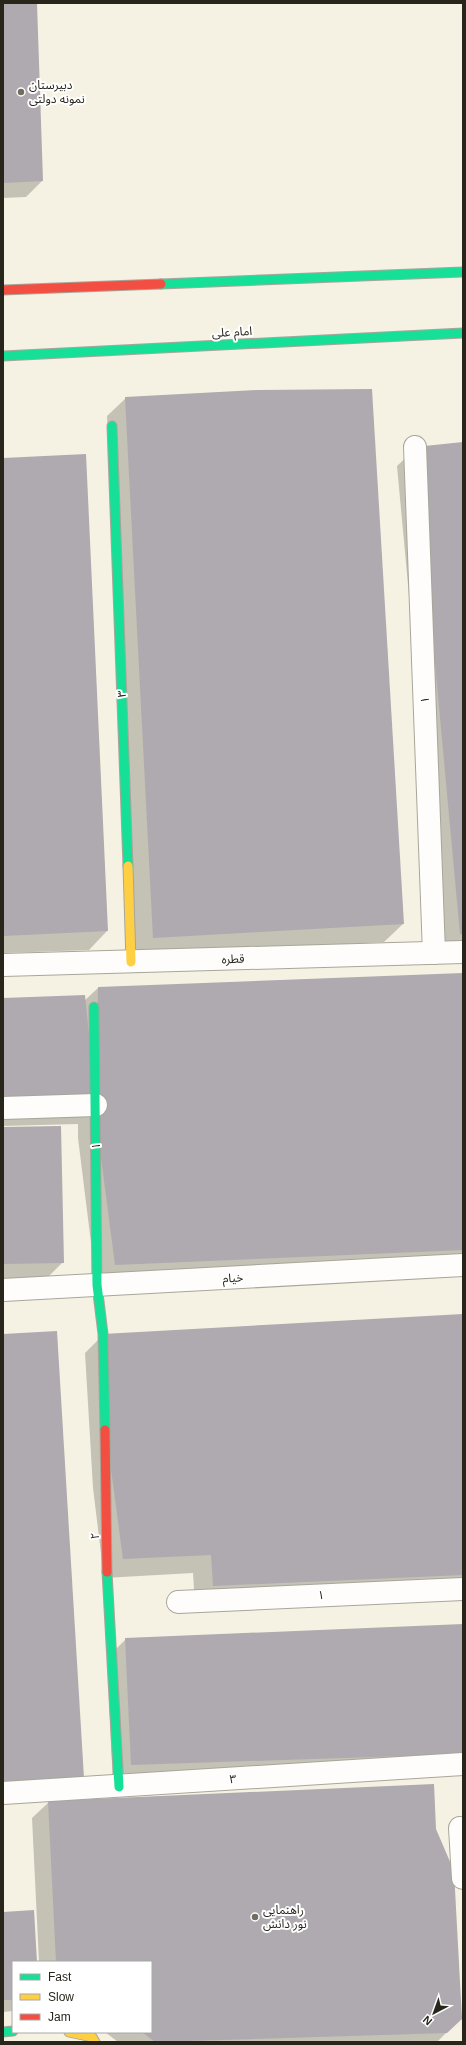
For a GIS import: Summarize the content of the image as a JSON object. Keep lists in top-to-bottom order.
{
  "streets": {
    "street": [
      "امام علی",
      "۳",
      "۱",
      "قطره",
      "خیام",
      "۲"
    ]
  },
  "crossings": [
    ["۳", "قطره"],
    ["۳", "۲"],
    ["۱", "قطره"],
    ["۱", "خیام"],
    ["۱", "۲"],
    ["خیام", "۲"]
  ],
  "places": ["دبیرستان نمونه دولتی", "راهنمایی نور دانش"],
  "legend": ["Fast", "Slow", "Jam"],
  "north": "bottom left"
}
